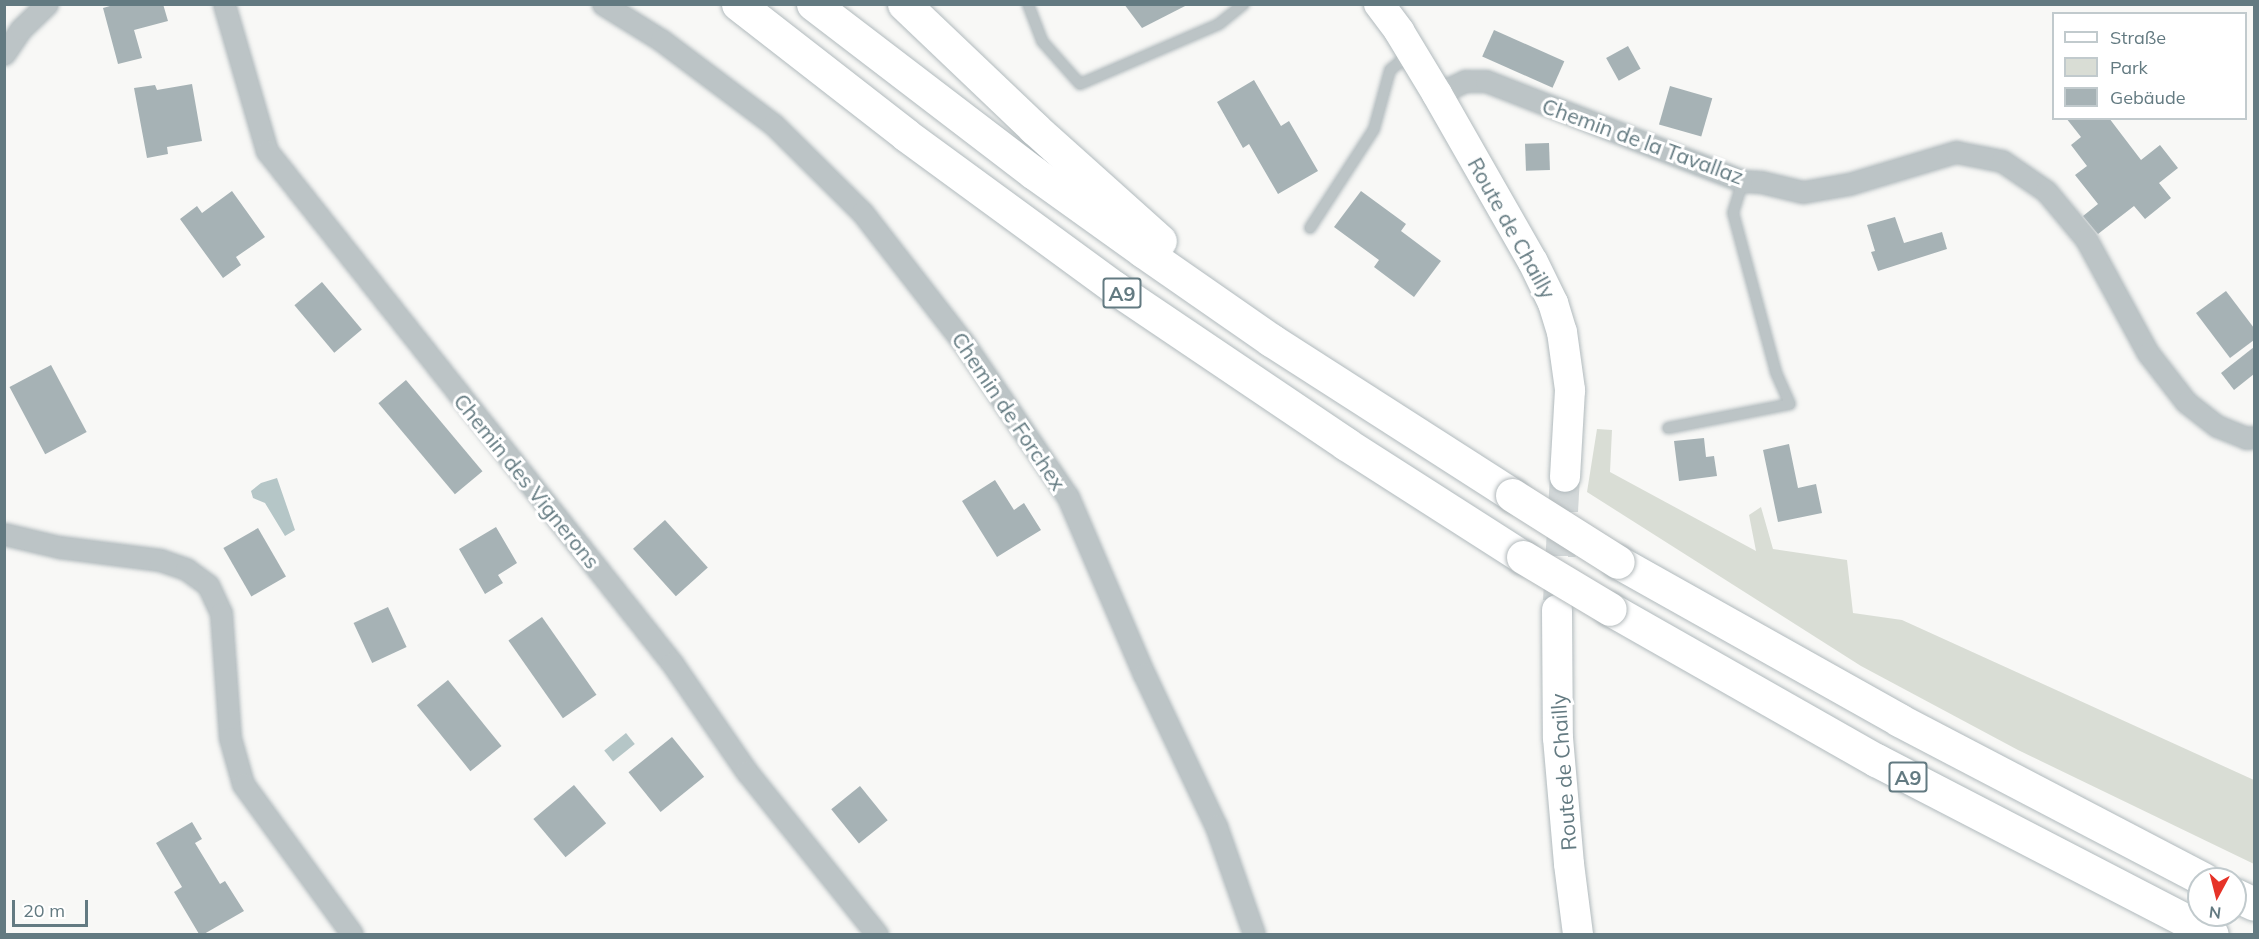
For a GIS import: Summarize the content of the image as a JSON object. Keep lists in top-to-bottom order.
{
  "streets": {
    "highway": ["A9"],
    "street": [
      "Chemin de la Tavallaz",
      "Route de Chailly",
      "Chemin de Forchex",
      "Chemin des Vignerons"
    ]
  },
  "crossings": [
    ["Chemin de la Tavallaz", "Route de Chailly"]
  ],
  "legend": ["Straße", "Park", "Gebäude"],
  "scale_bar": "20 m",
  "north": "bottom"
}
